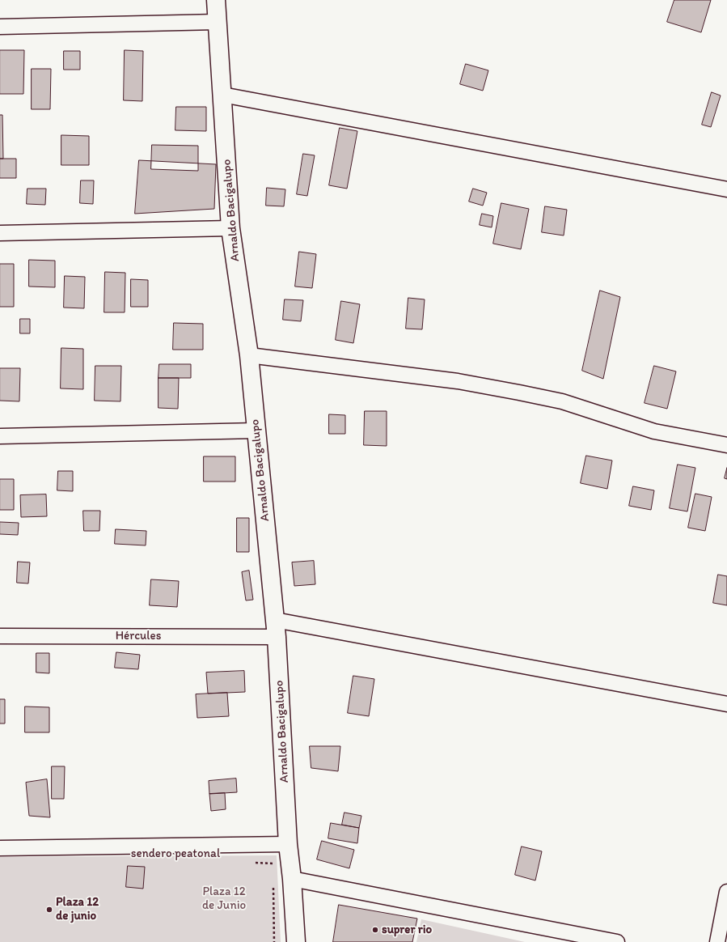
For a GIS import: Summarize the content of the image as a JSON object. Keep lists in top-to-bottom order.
{
  "streets": {
    "street": ["Arnaldo Bacigalupo", "Hércules"]
  },
  "crossings": [
    ["Arnaldo Bacigalupo", "Hércules"]
  ],
  "parks": ["Plaza 12 de Junio"],
  "places": ["Plaza 12 de junio", "suprer rio"]
}
